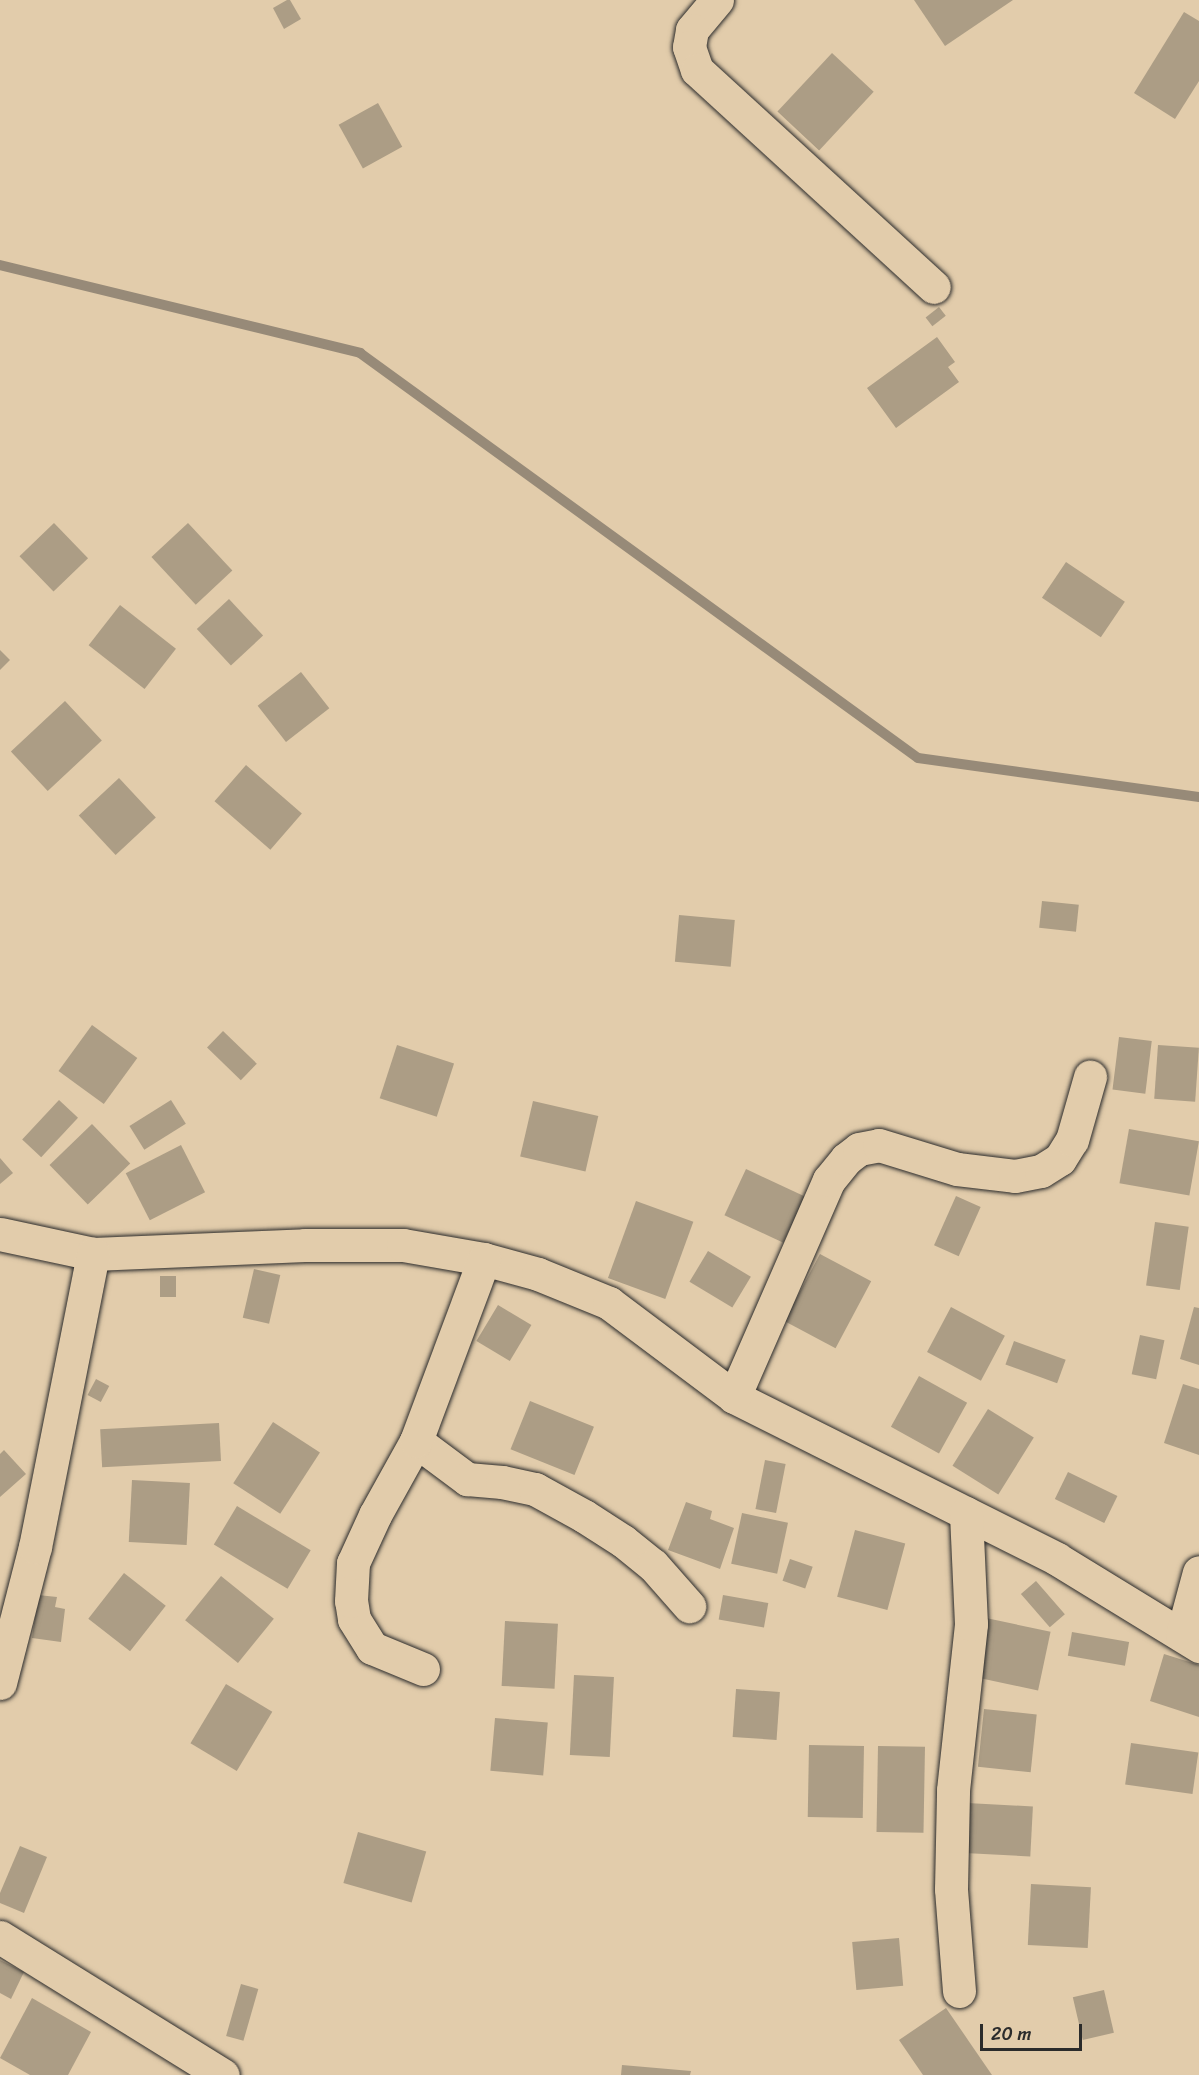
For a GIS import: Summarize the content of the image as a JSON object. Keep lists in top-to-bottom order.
{
  "scale_bar": "20 m"
}
